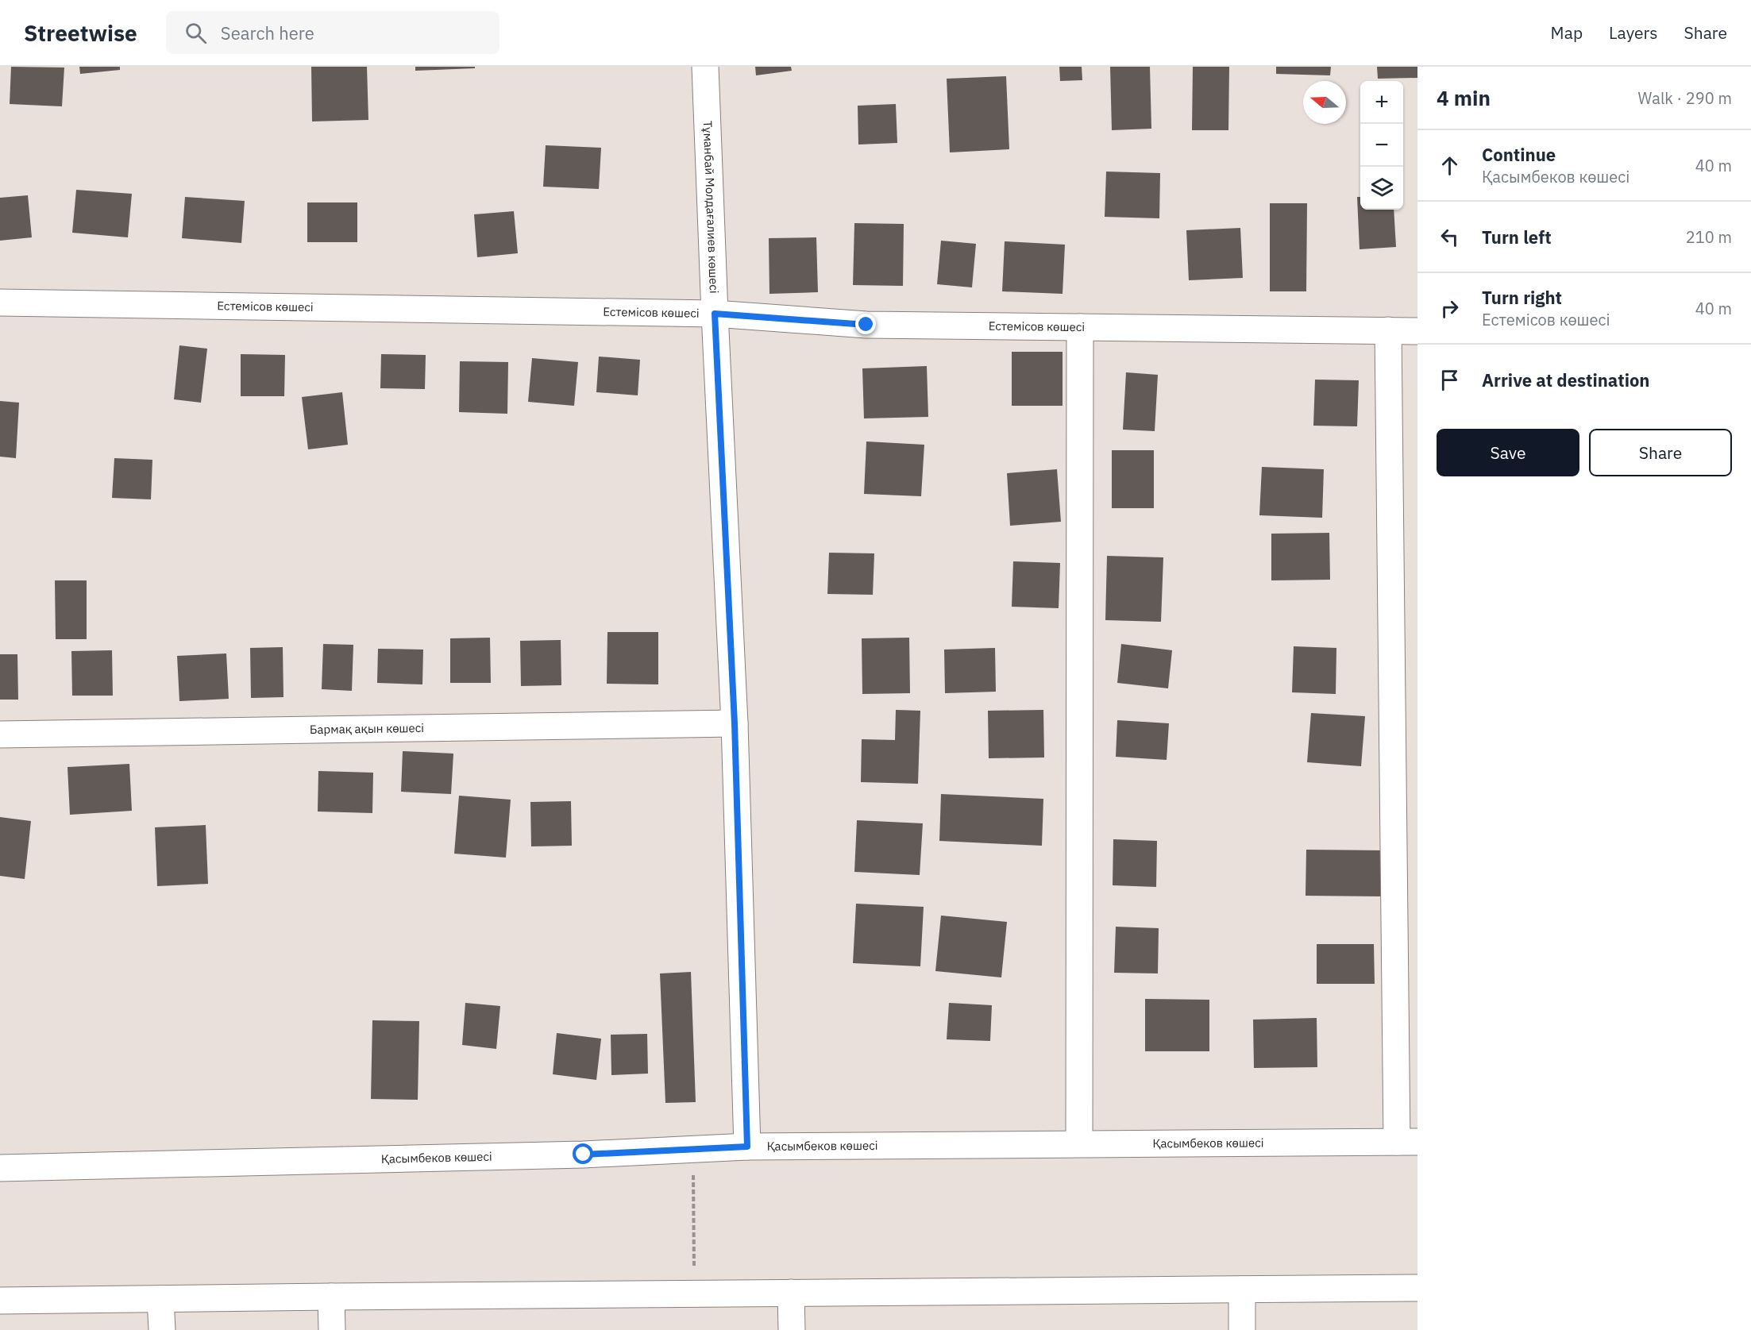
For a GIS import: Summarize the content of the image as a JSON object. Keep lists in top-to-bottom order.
{
  "streets": {
    "street": [
      "Тұманбай Молдағалиев көшесі",
      "Естемісов көшесі",
      "Бармақ ақын көшесі",
      "Қасымбеков көшесі"
    ]
  },
  "crossings": [
    ["Тұманбай Молдағалиев көшесі", "Естемісов көшесі"],
    ["Тұманбай Молдағалиев көшесі", "Бармақ ақын көшесі"],
    ["Тұманбай Молдағалиев көшесі", "Қасымбеков көшесі"]
  ],
  "north": "left",
  "page": {
    "header": "Streetwise",
    "search": "Search here",
    "nav": ["Map", "Layers", "Share"],
    "heading": ["4 min", "Walk · 290 m"],
    "map_buttons": ["+", "−"],
    "list": [
      ["Continue", "Қасымбеков көшесі", "40 m"],
      ["Turn left", "210 m"],
      ["Turn right", "Естемісов көшесі", "40 m"],
      "Arrive at destination"
    ],
    "buttons": ["Save", "Share"]
  }
}
